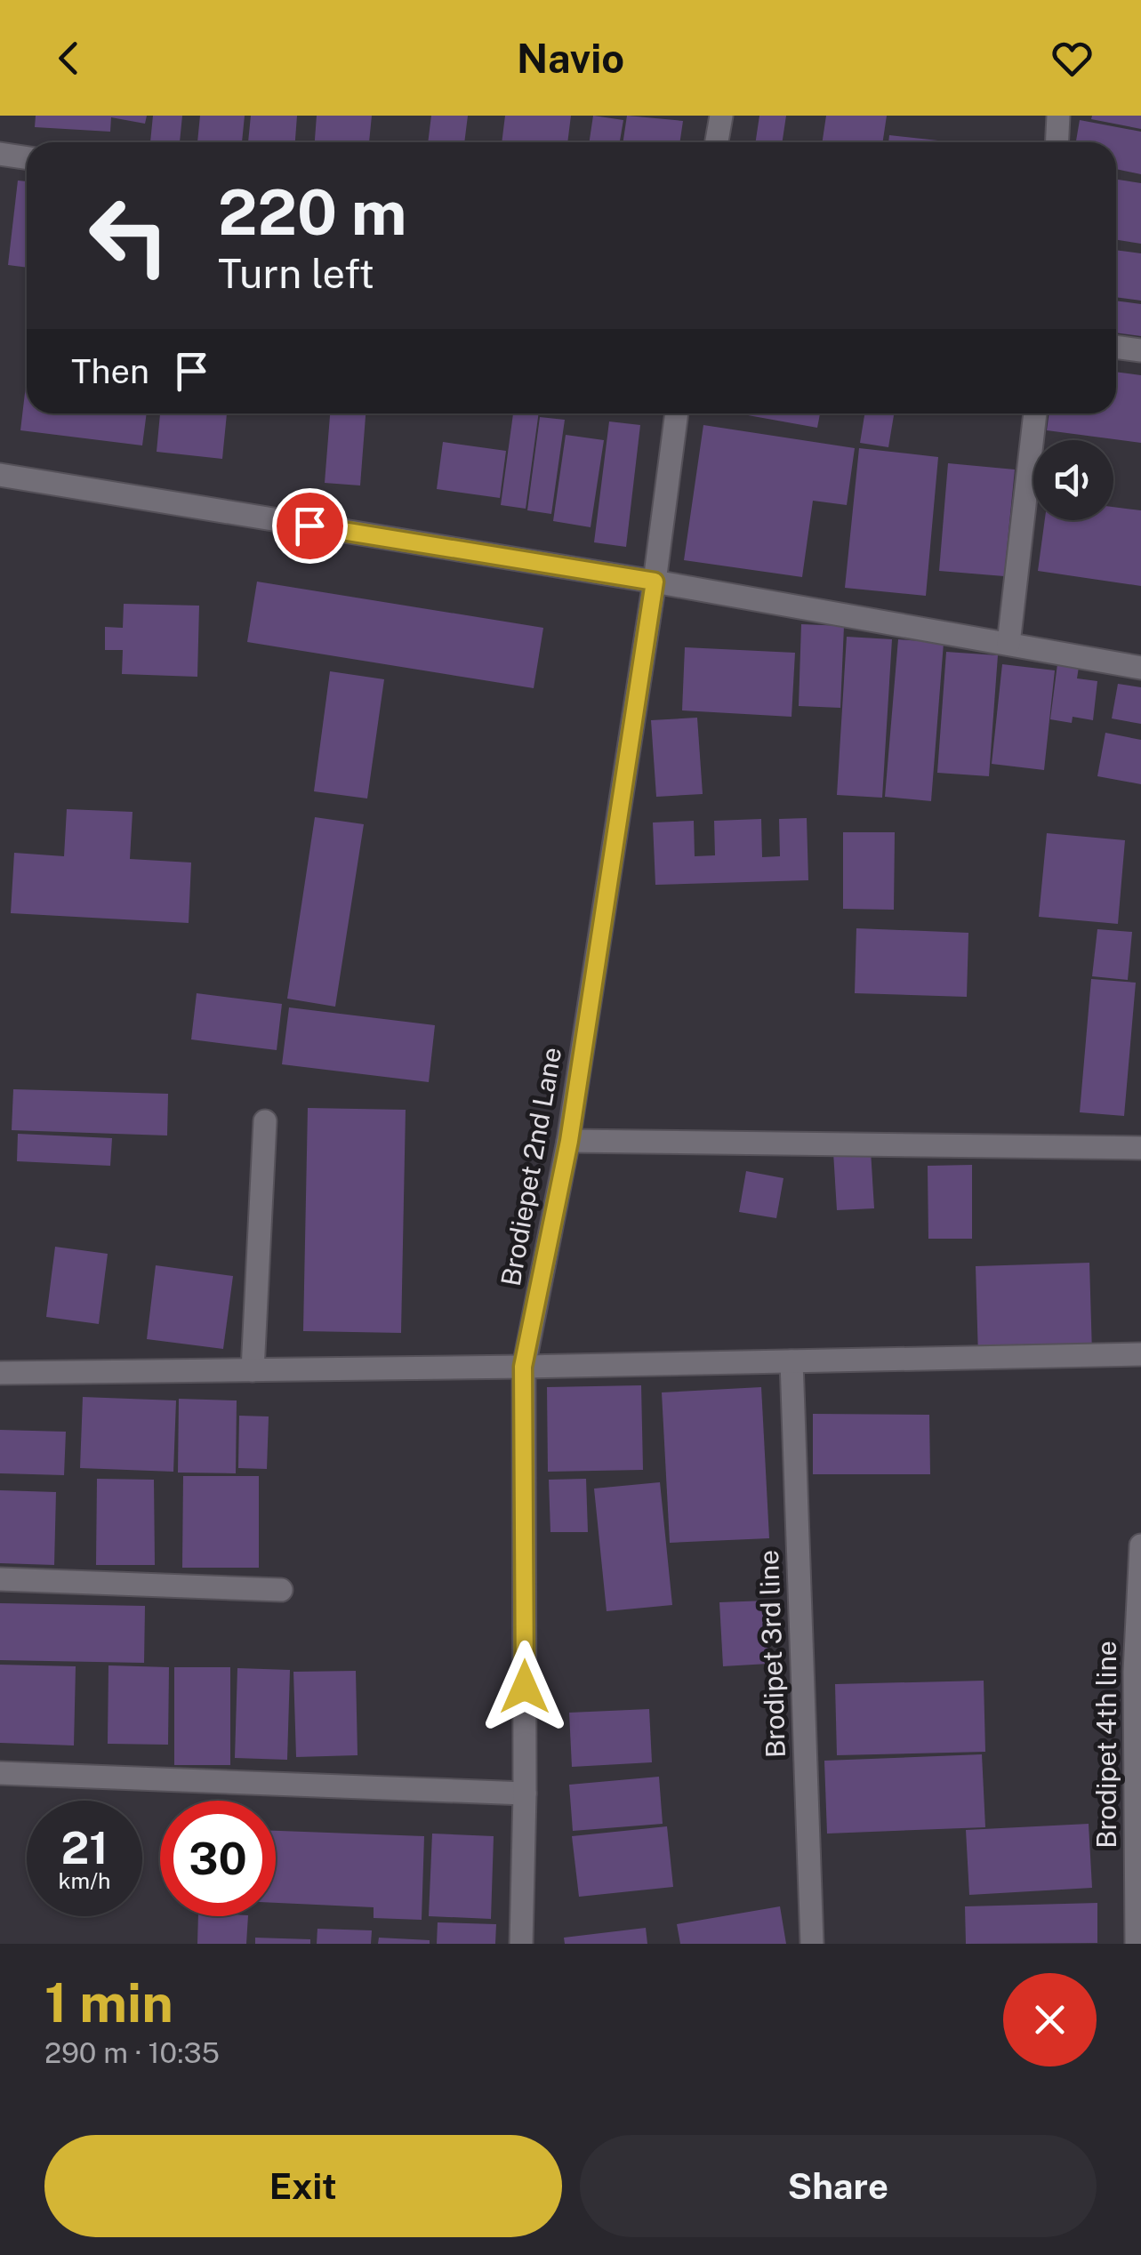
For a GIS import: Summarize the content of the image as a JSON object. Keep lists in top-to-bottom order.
{
  "streets": {
    "street": ["Brodiepet 2nd Lane", "Brodipet 3rd line", "Brodipet 4th line"]
  },
  "page": {
    "header": "Navio",
    "turn": ["220 m", "Turn left"],
    "then": "Then",
    "speed": "21 km/h",
    "limit": "30",
    "heading": ["1 min", "290 m · 10:35"],
    "buttons": ["Exit", "Share"]
  }
}
